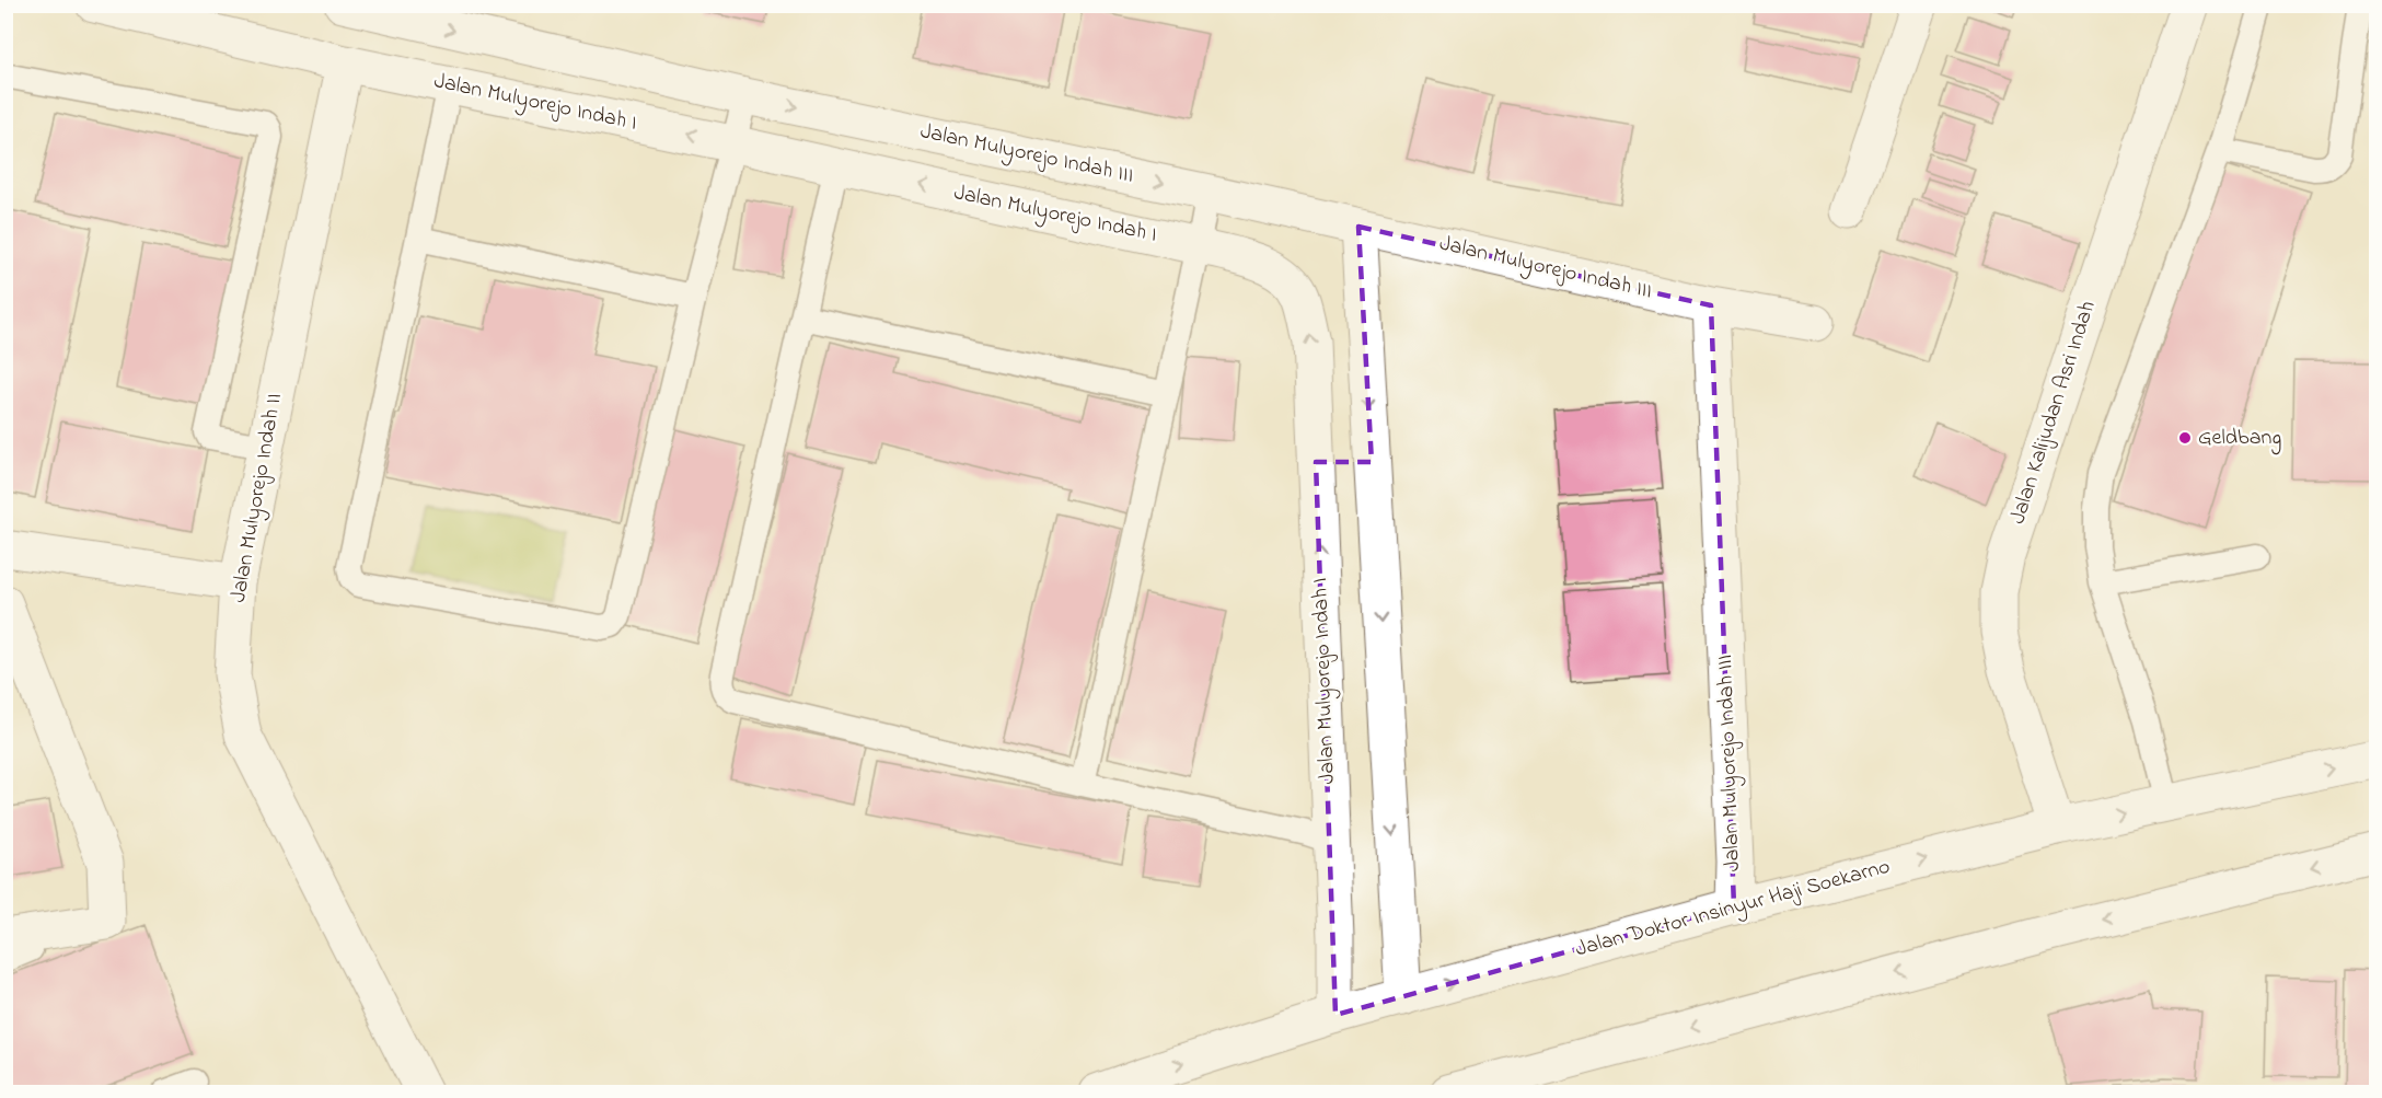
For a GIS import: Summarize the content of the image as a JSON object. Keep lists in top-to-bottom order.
{
  "streets": {
    "street": [
      "Jalan Mulyorejo Indah I",
      "Jalan Mulyorejo Indah III",
      "Jalan Kalijudan Asri Indah",
      "Jalan Mulyorejo Indah II",
      "Jalan Doktor Insinyur Haji Soekarno"
    ]
  },
  "crossings": [
    ["Jalan Mulyorejo Indah I", "Jalan Mulyorejo Indah II"],
    ["Jalan Mulyorejo Indah I", "Jalan Doktor Insinyur Haji Soekarno"],
    ["Jalan Mulyorejo Indah III", "Jalan Doktor Insinyur Haji Soekarno"],
    ["Jalan Kalijudan Asri Indah", "Jalan Doktor Insinyur Haji Soekarno"]
  ],
  "one_way": ["Jalan Mulyorejo Indah I", "Jalan Mulyorejo Indah III"],
  "places": ["Geldbang"]
}
